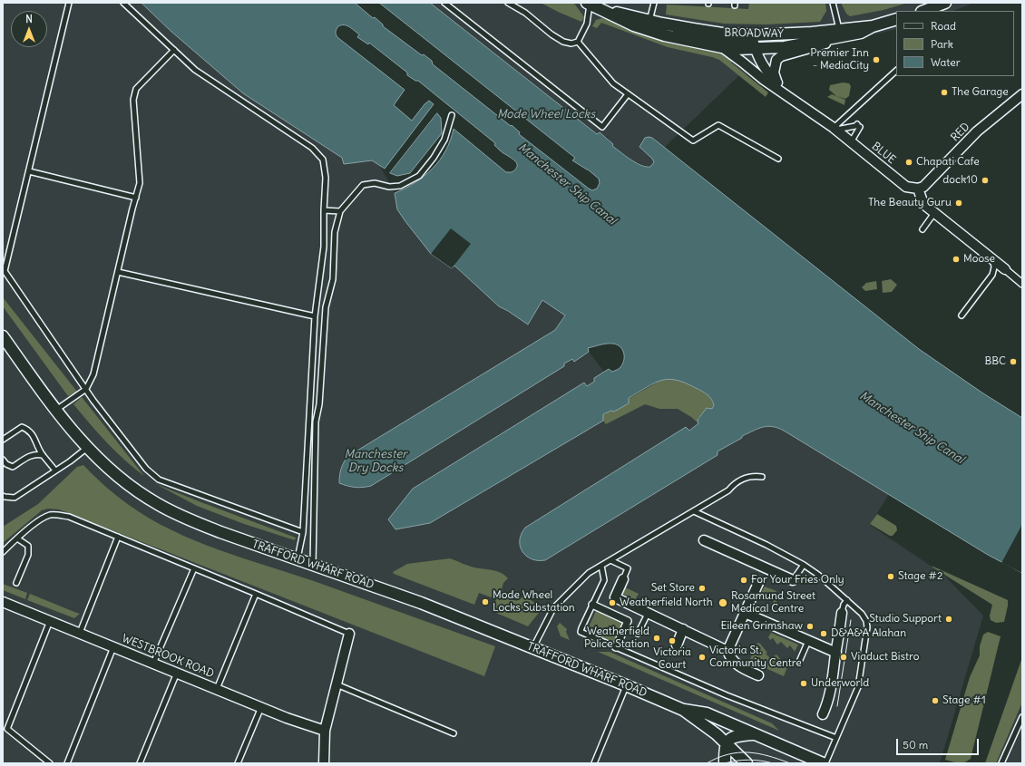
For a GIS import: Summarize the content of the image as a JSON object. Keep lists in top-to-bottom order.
{
  "streets": {
    "street": [
      "BROADWAY",
      "RED",
      "BLUE",
      "TRAFFORD WHARF ROAD",
      "WESTBROOK ROAD"
    ]
  },
  "crossings": [
    ["BROADWAY", "BLUE"],
    ["RED", "BLUE"]
  ],
  "water": ["Mode Wheel Locks", "Manchester Ship Canal", "Manchester Dry Docks"],
  "places": [
    "Premier Inn - MediaCity",
    "The Garage",
    "Chapati Cafe",
    "dock10",
    "The Beauty Guru",
    "Moose",
    "BBC",
    "Stage #2",
    "For Your Fries Only",
    "Set Store",
    "Mode Wheel Locks Substation",
    "Weatherfield North",
    "Rosamund Street Medical Centre",
    "Studio Support",
    "Eileen Grimshaw",
    "D&A&A Alahan",
    "Weatherfield Police Station",
    "Victoria Court",
    "Victoria St. Community Centre",
    "Viaduct Bistro",
    "Underworld",
    "Stage #1"
  ],
  "legend": ["Road", "Park", "Water"],
  "scale_bar": "50 m",
  "north": "top"
}
